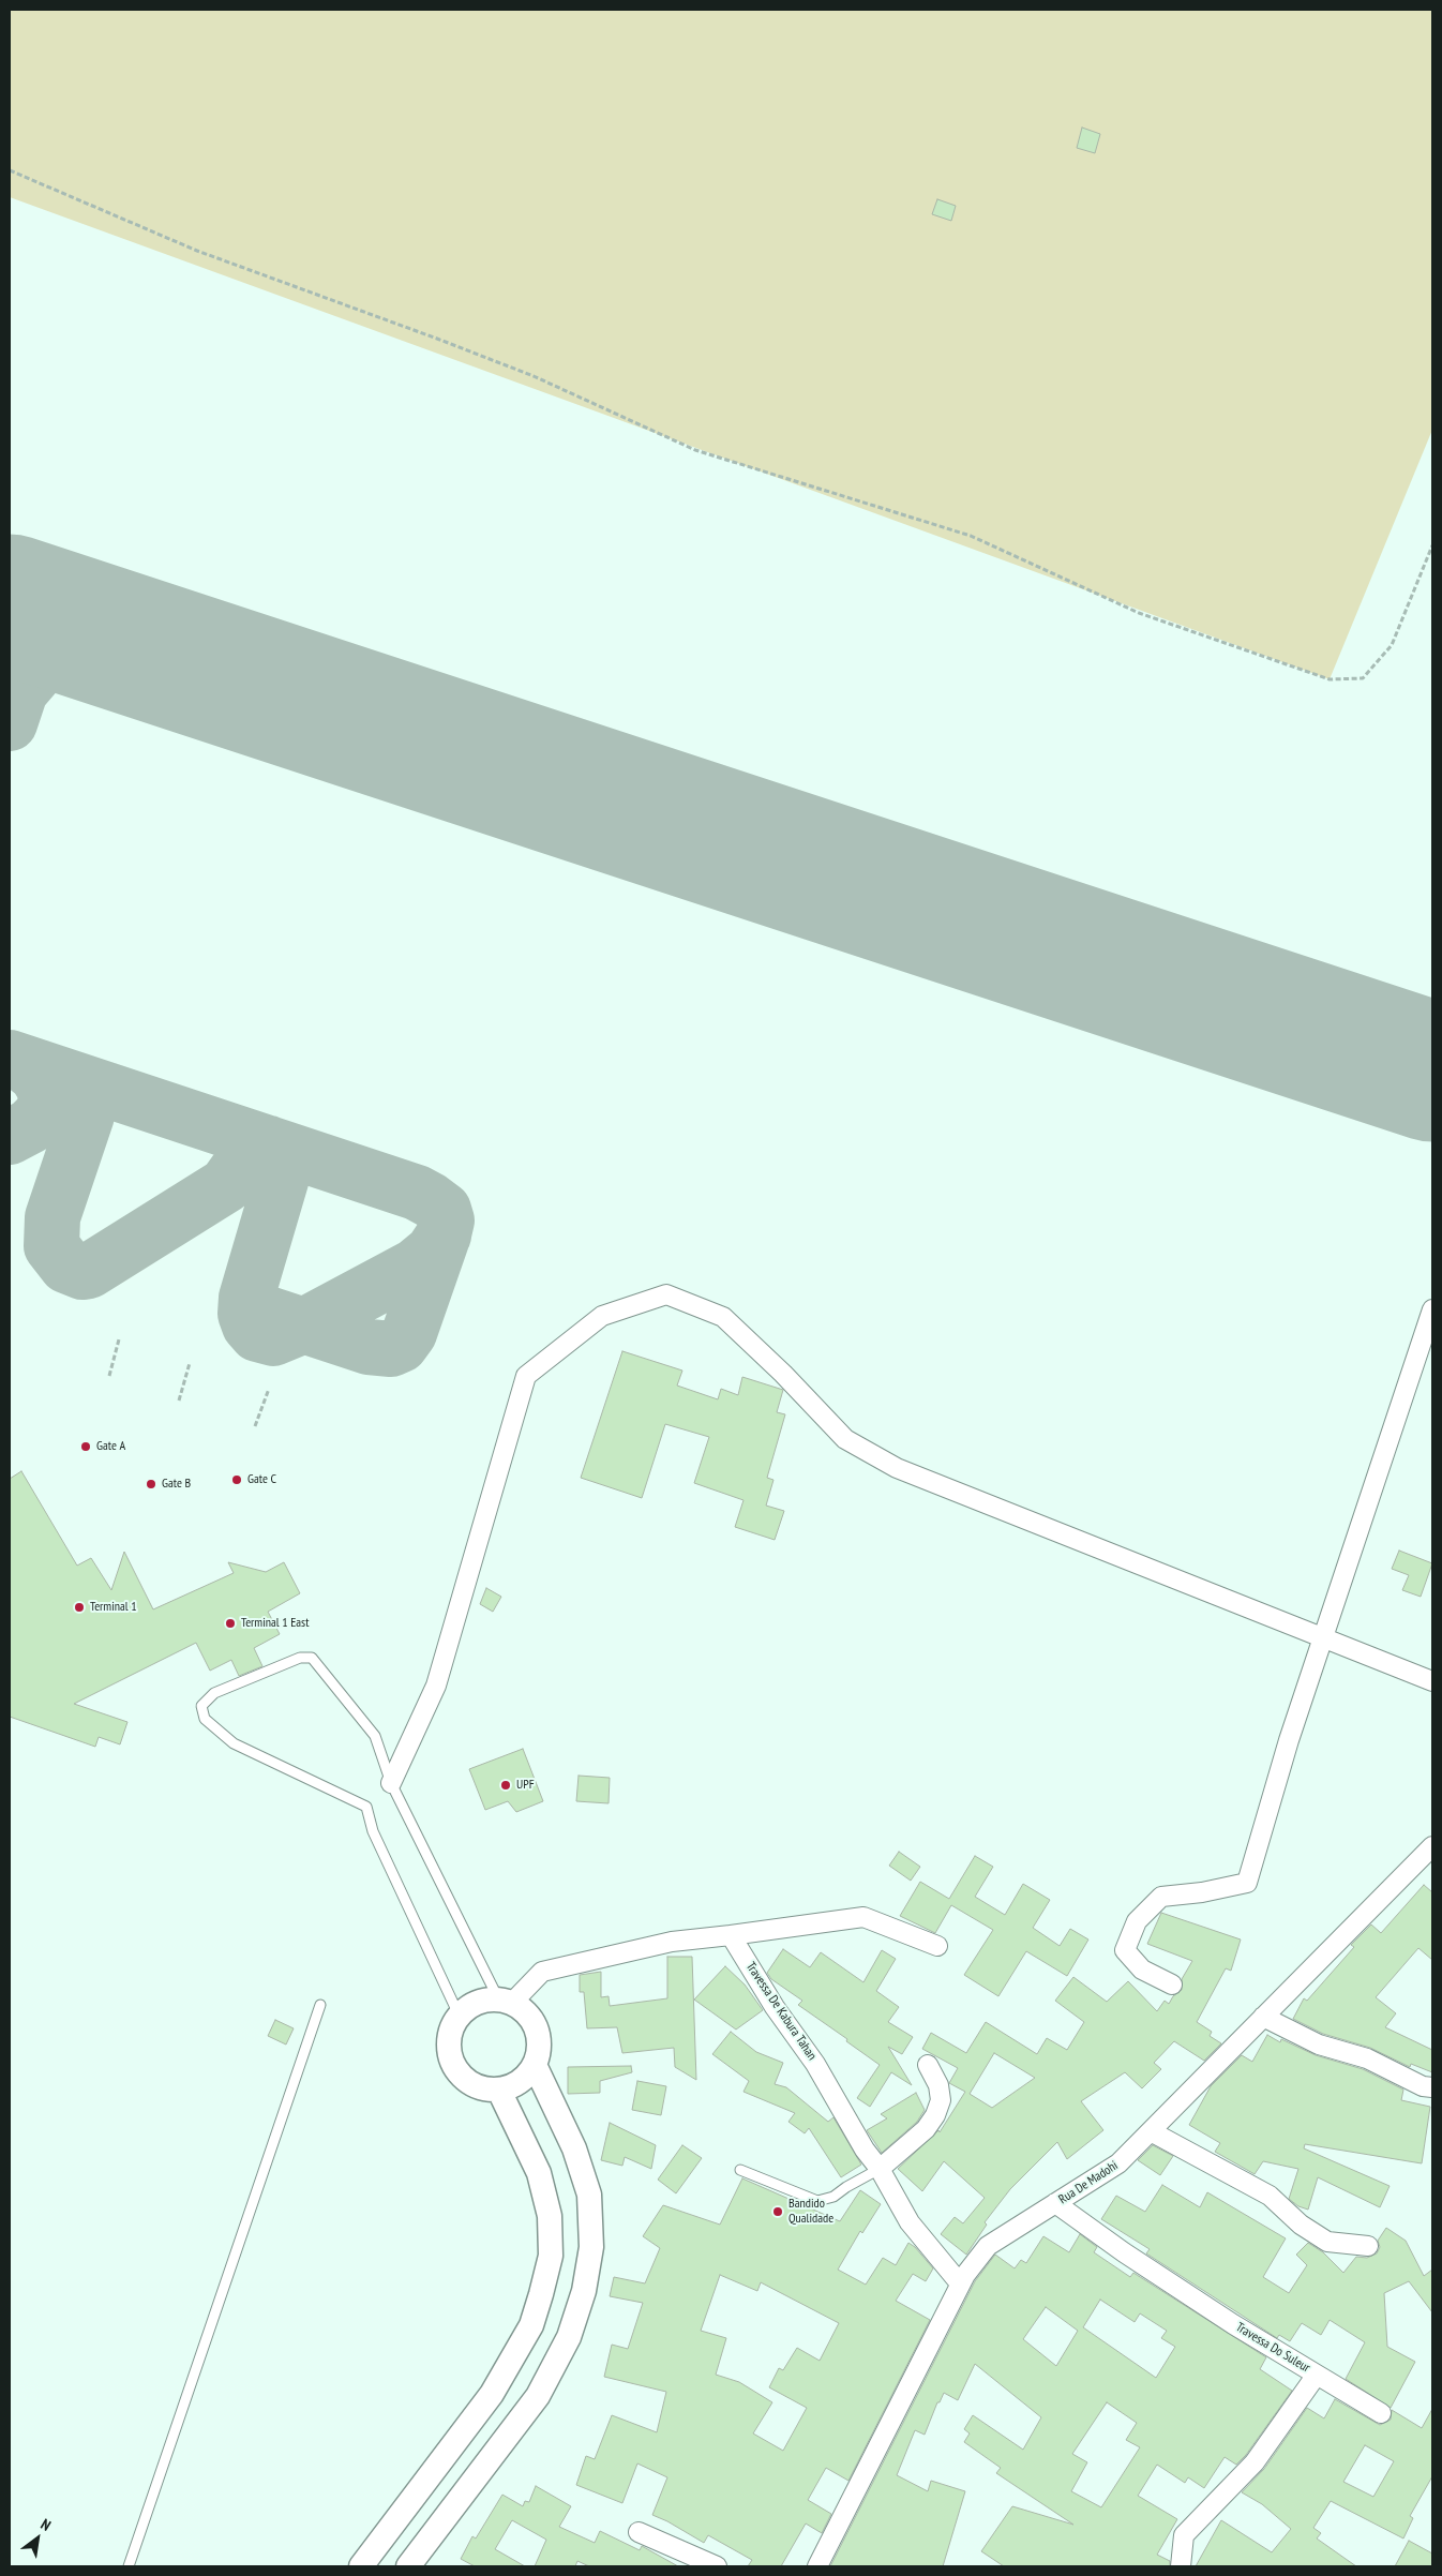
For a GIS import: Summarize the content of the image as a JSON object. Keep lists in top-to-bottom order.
{
  "streets": {
    "street": ["Travessa De Kabura Tahan", "Rua De Madohi", "Travessa Do Suleur"]
  },
  "crossings": [
    ["Travessa De Kabura Tahan", "Rua De Madohi"],
    ["Rua De Madohi", "Travessa Do Suleur"]
  ],
  "places": [
    "Gate A",
    "Gate C",
    "Gate B",
    "Terminal 1",
    "Terminal 1 East",
    "UPF",
    "Bandido Qualidade"
  ],
  "north": "top right"
}
